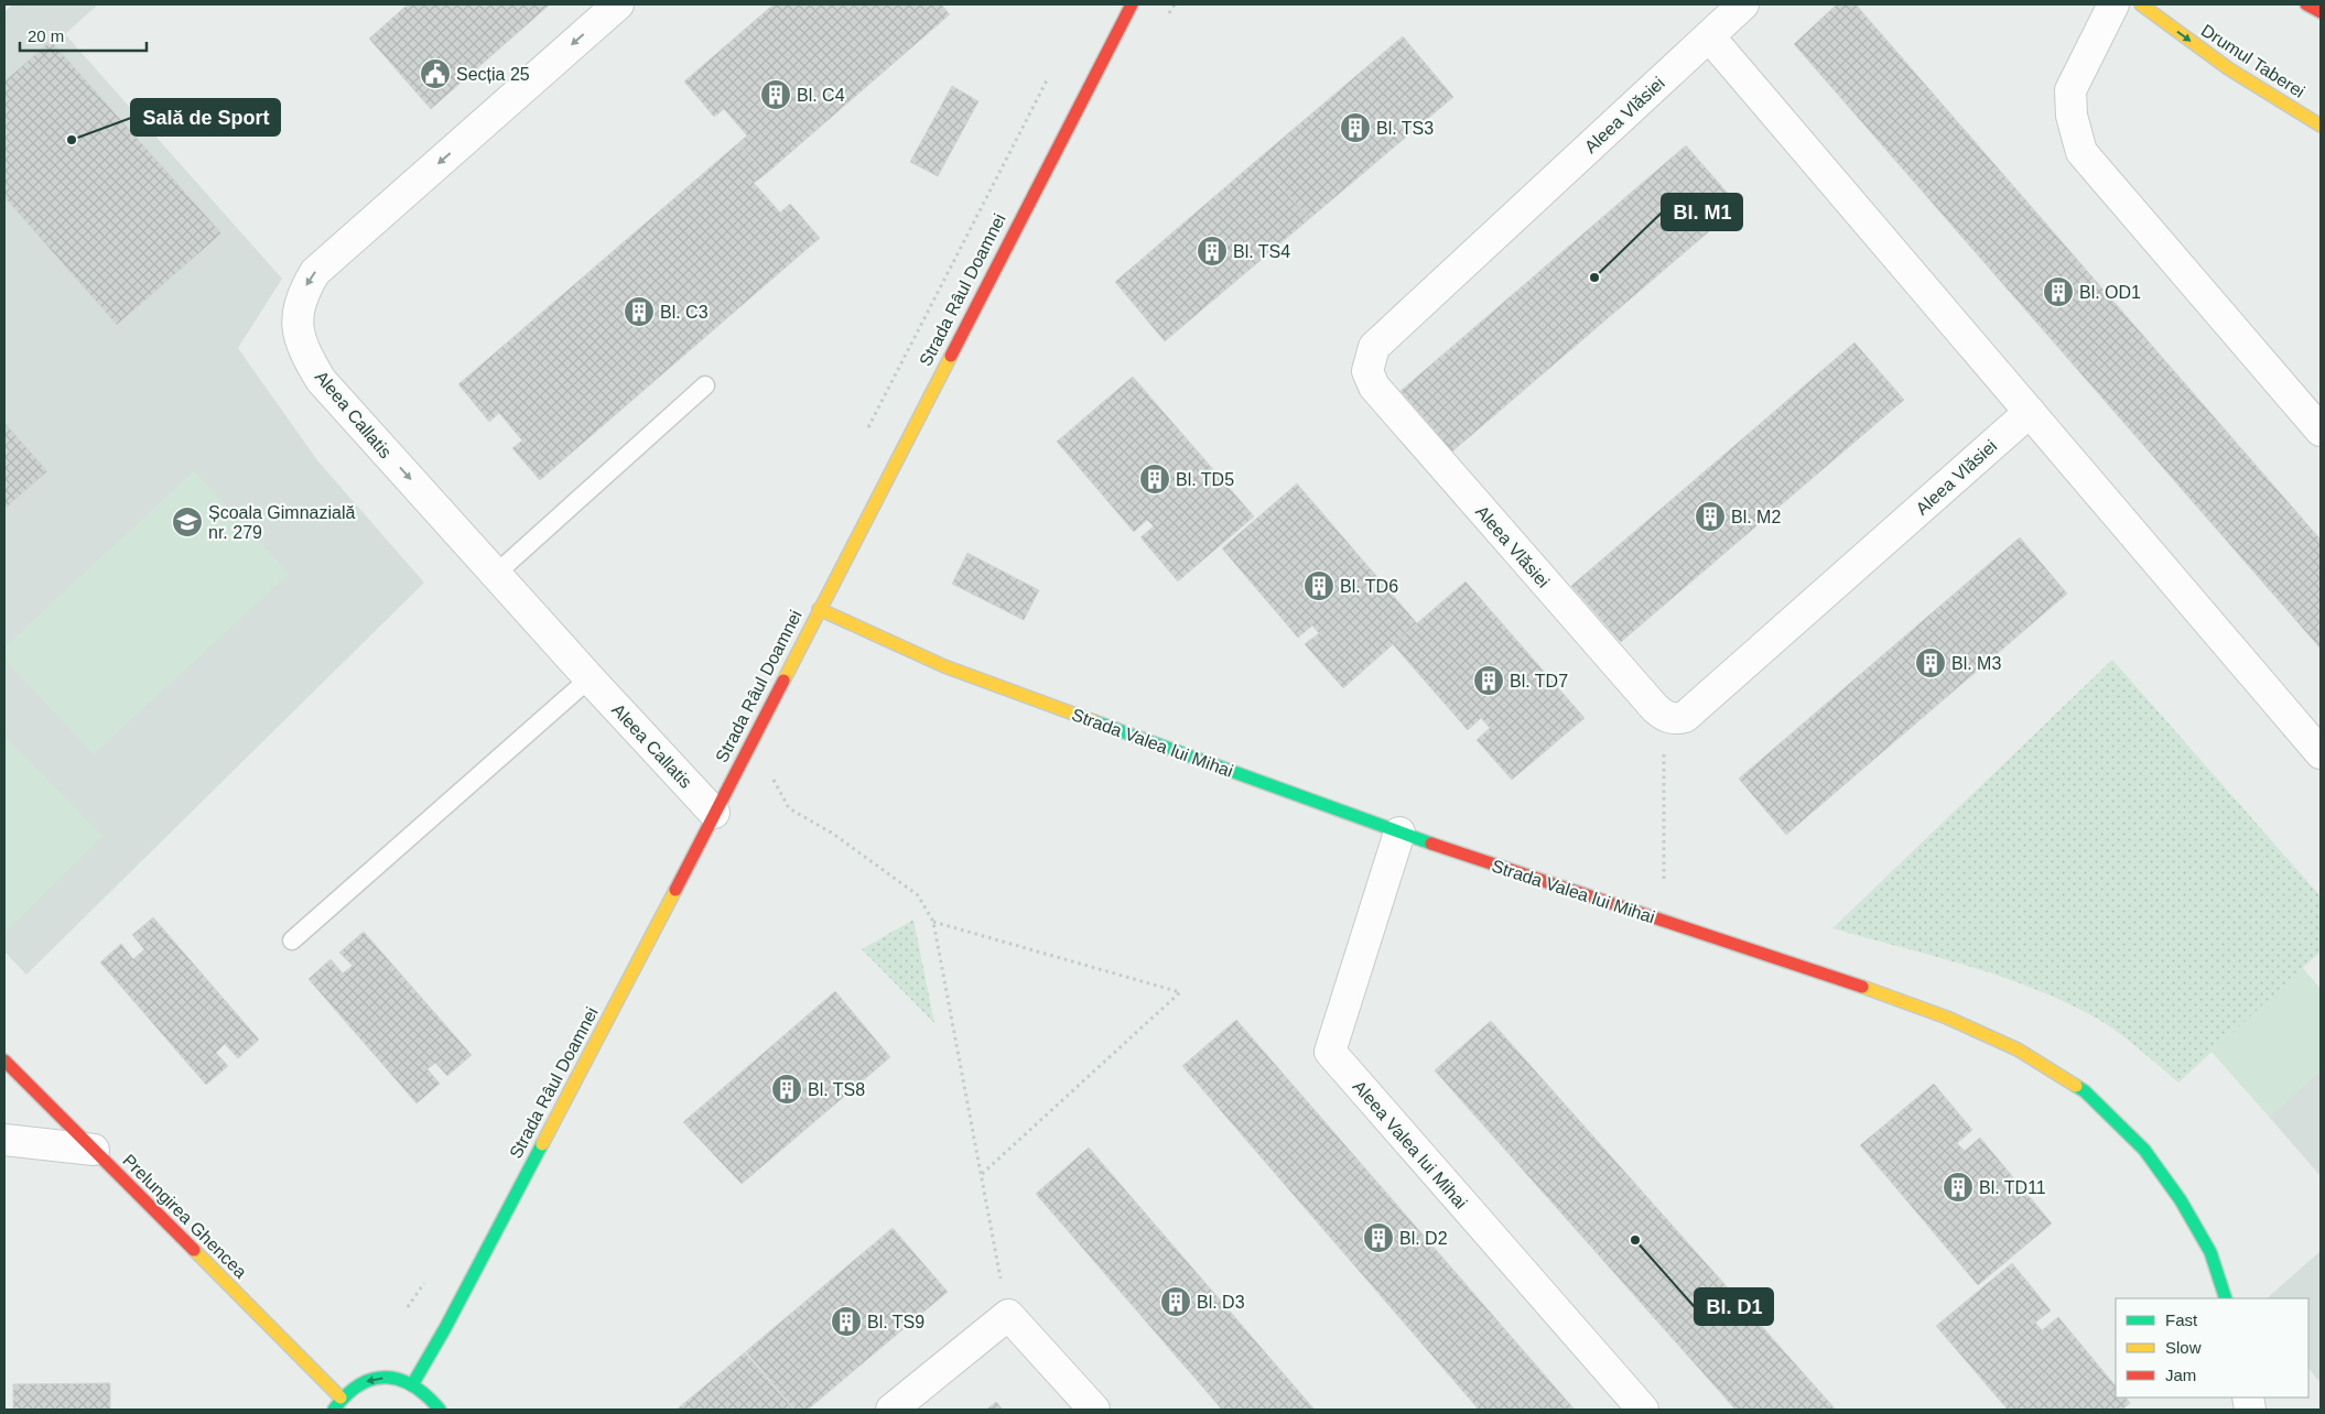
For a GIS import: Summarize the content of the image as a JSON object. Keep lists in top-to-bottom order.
{
  "streets": {
    "main road": [
      "Drumul Taberei",
      "Strada Râul Doamnei",
      "Strada Valea lui Mihai",
      "Prelungirea Ghencea"
    ],
    "street": ["Aleea Vlăsiei", "Aleea Callatis", "Aleea Valea lui Mihai"]
  },
  "crossings": [
    ["Strada Râul Doamnei", "Aleea Callatis"],
    ["Strada Râul Doamnei", "Strada Valea lui Mihai"],
    ["Strada Valea lui Mihai", "Aleea Valea lui Mihai"]
  ],
  "one_way": ["Drumul Taberei"],
  "places": {
    "public building": ["Secția 25"],
    "building": [
      "Bl. C4",
      "Bl. TS3",
      "Bl. TS4",
      "Bl. OD1",
      "Bl. C3",
      "Bl. TD5",
      "Bl. M2",
      "Bl. TD6",
      "Bl. M3",
      "Bl. TD7",
      "Bl. TS8",
      "Bl. TD11",
      "Bl. D2",
      "Bl. D3",
      "Bl. TS9"
    ],
    "other": ["Sală de Sport", "Bl. M1", "Bl. D1"],
    "school or university": ["Școala Gimnazială nr. 279"]
  },
  "legend": ["Fast", "Slow", "Jam"],
  "scale_bar": "20 m"
}
